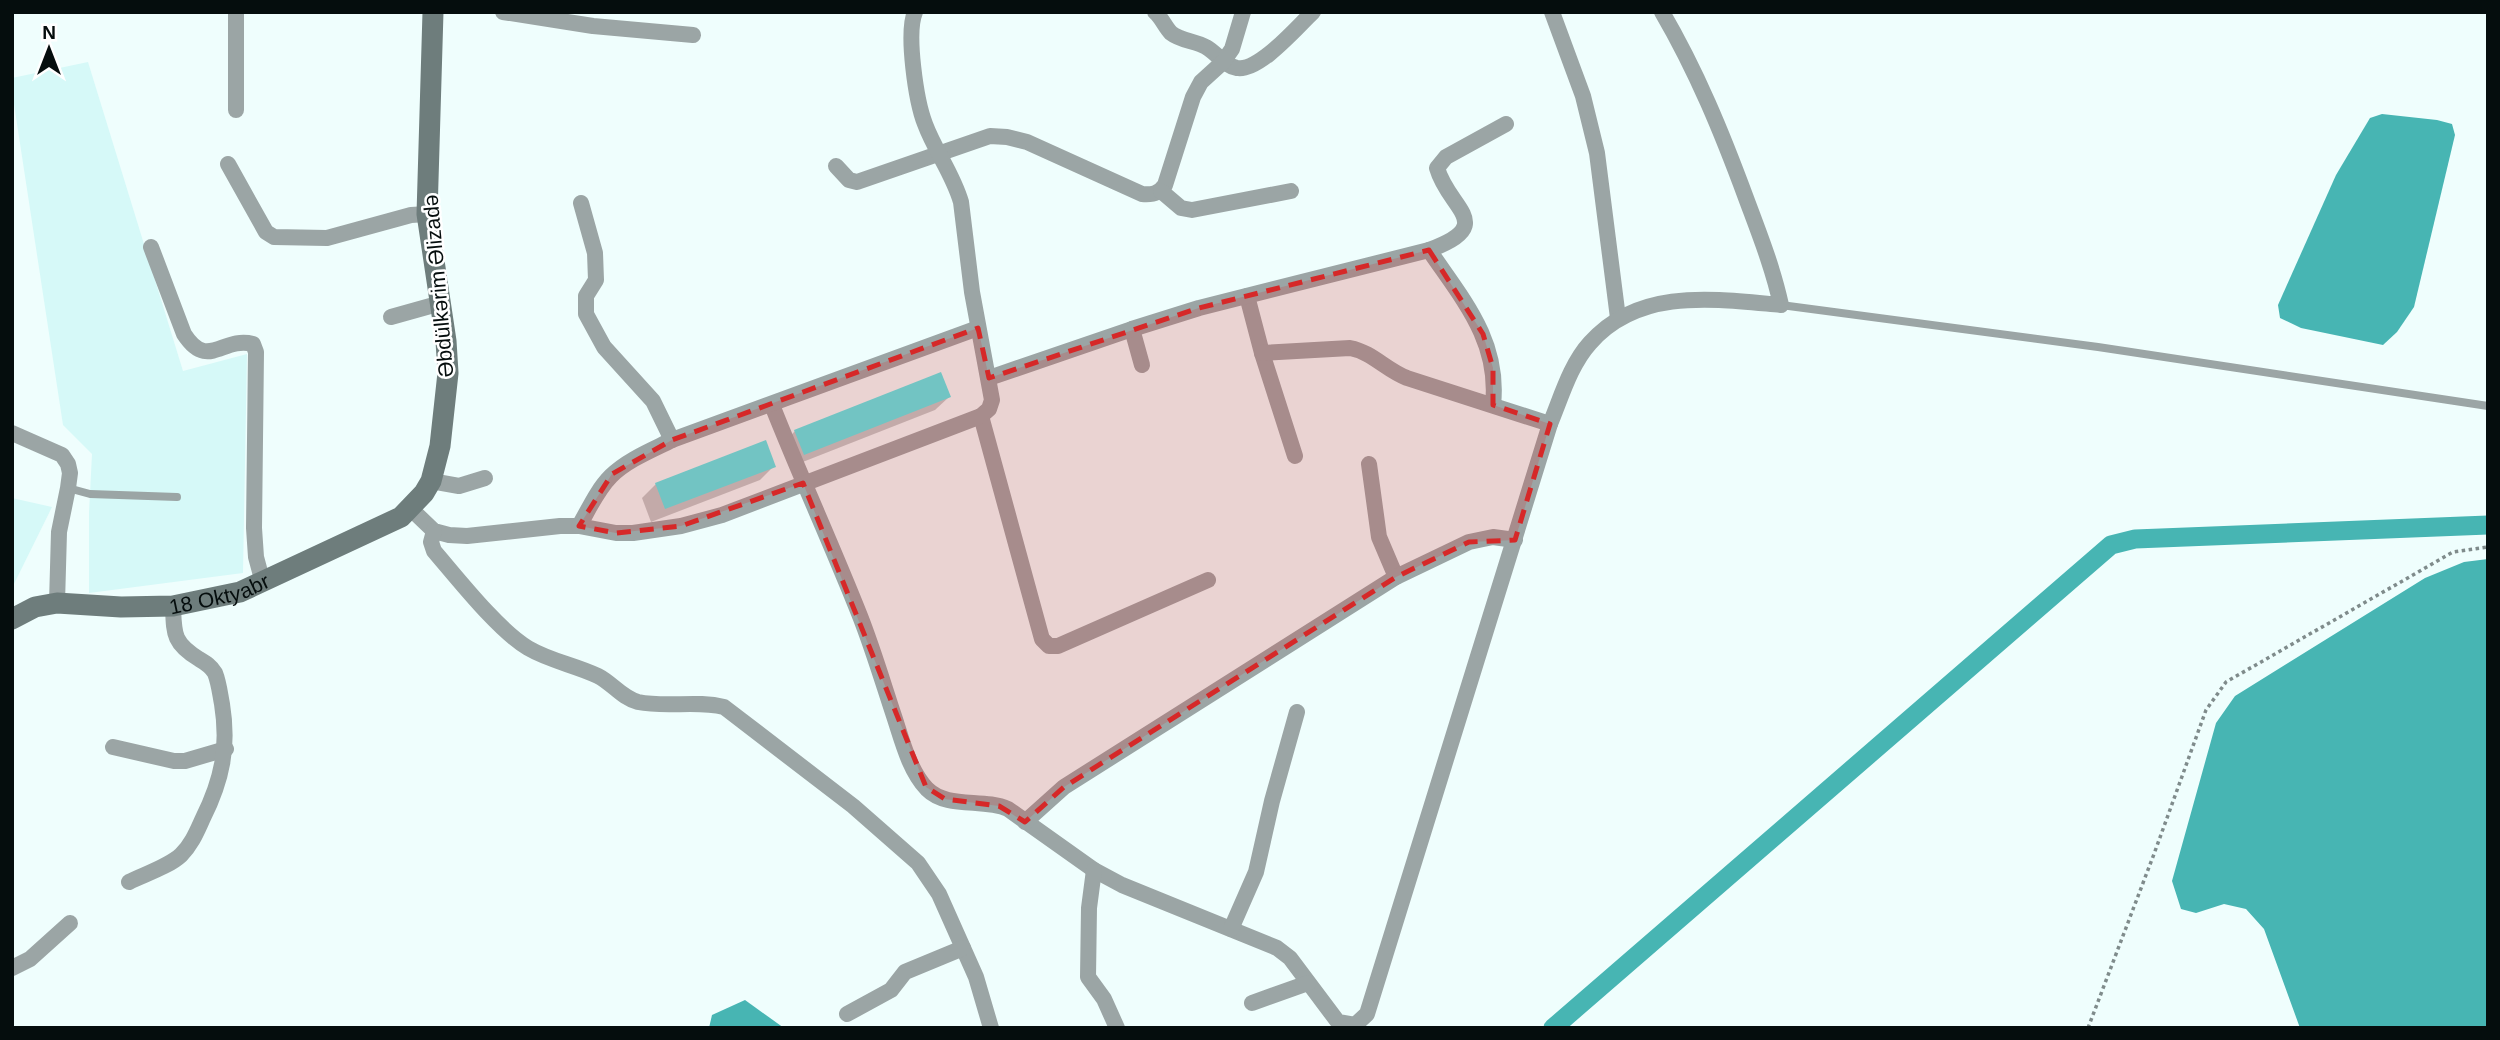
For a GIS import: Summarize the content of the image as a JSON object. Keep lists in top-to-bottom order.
{
  "streets": {
    "street": ["Əbdülkərim Əlizadə", "18 Oktyabr"]
  },
  "crossings": [
    ["Əbdülkərim Əlizadə", "18 Oktyabr"]
  ],
  "north": "top"
}
